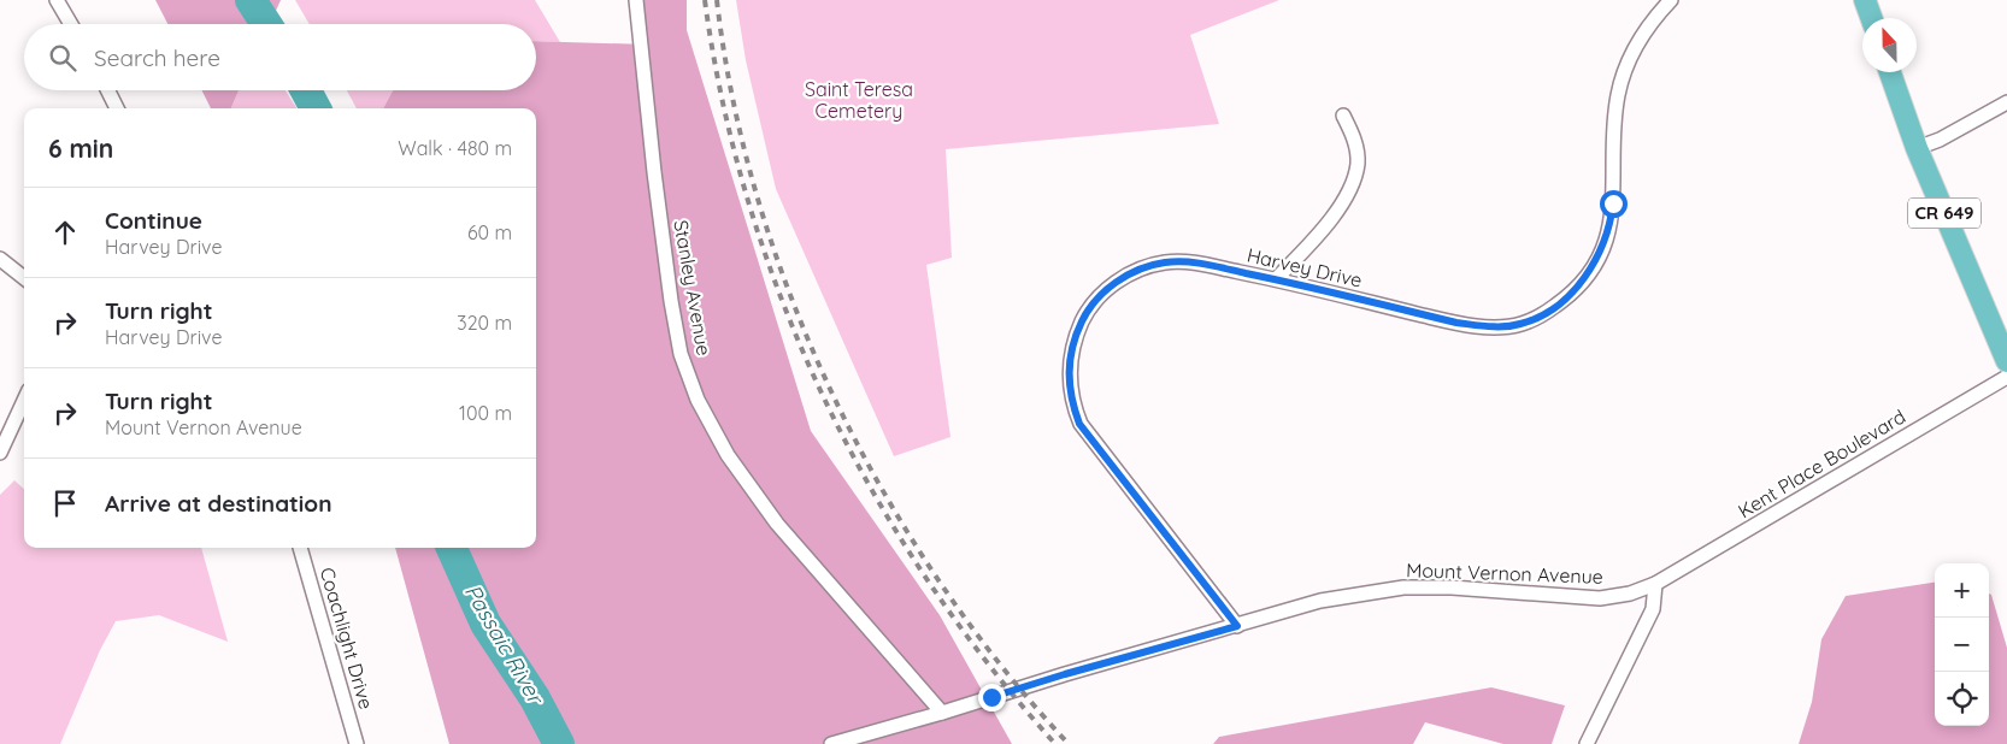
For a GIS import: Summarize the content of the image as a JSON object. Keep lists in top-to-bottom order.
{
  "streets": {
    "main road": ["CR 649"],
    "street": [
      "Harvey Drive",
      "Stanley Avenue",
      "Kent Place Boulevard",
      "Mount Vernon Avenue",
      "Coachlight Drive"
    ]
  },
  "crossings": [
    ["Harvey Drive", "Mount Vernon Avenue"],
    ["Stanley Avenue", "Mount Vernon Avenue"],
    ["Kent Place Boulevard", "Mount Vernon Avenue"]
  ],
  "water": ["Passaic River"],
  "parks": ["Saint Teresa Cemetery"],
  "north": "top",
  "page": {
    "search": "Search here",
    "heading": ["6 min", "Walk · 480 m"],
    "list": [
      ["Continue", "Harvey Drive", "60 m"],
      ["Turn right", "Harvey Drive", "320 m"],
      ["Turn right", "Mount Vernon Avenue", "100 m"],
      "Arrive at destination"
    ],
    "map_buttons": ["+", "−"]
  }
}
